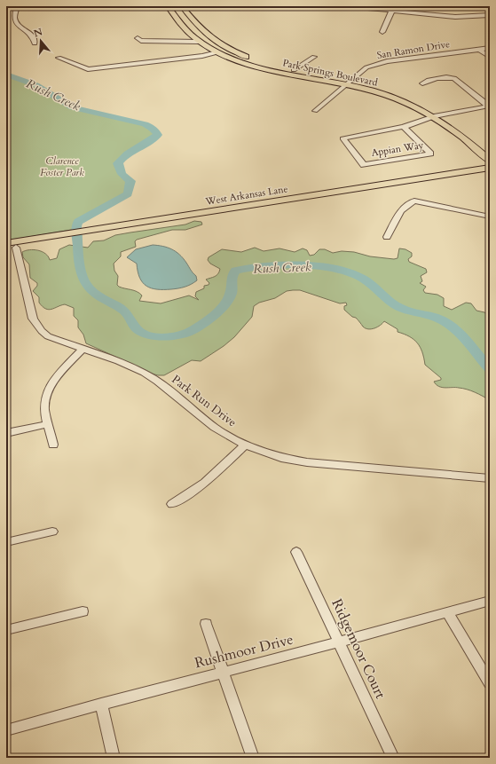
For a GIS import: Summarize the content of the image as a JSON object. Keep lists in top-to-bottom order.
{
  "streets": {
    "main road": ["Park Springs Boulevard", "West Arkansas Lane"],
    "street": [
      "San Ramon Drive",
      "Appian Way",
      "Park Run Drive",
      "Ridgemoor Court",
      "Rushmoor Drive"
    ]
  },
  "crossings": [
    ["San Ramon Drive", "Park Springs Boulevard"],
    ["Park Springs Boulevard", "Appian Way"],
    ["West Arkansas Lane", "Park Run Drive"],
    ["Ridgemoor Court", "Rushmoor Drive"]
  ],
  "water": ["Rush Creek"],
  "parks": ["Clarence Foster Park"],
  "north": "top"
}
